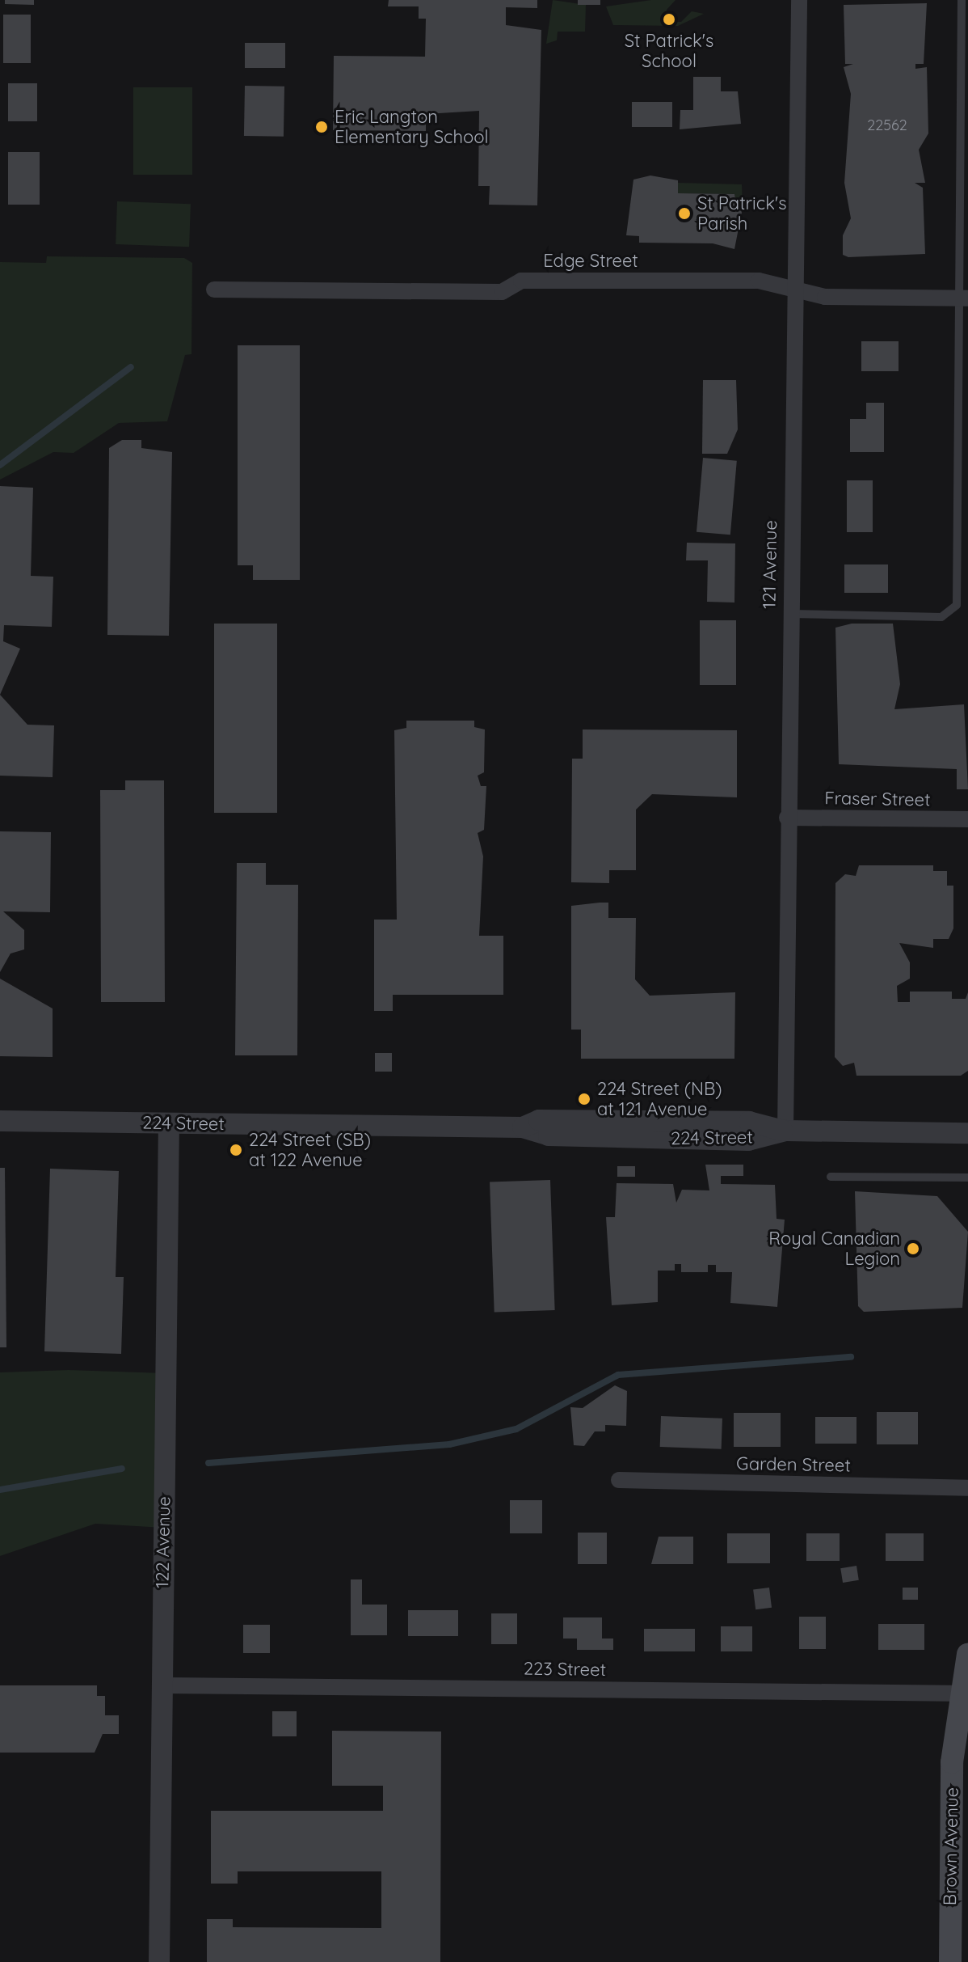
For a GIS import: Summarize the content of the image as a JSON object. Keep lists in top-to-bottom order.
{
  "streets": {
    "main road": ["Brown Avenue"],
    "street": [
      "Edge Street",
      "121 Avenue",
      "Fraser Street",
      "224 Street",
      "Garden Street",
      "122 Avenue",
      "223 Street"
    ]
  },
  "crossings": [
    ["Edge Street", "121 Avenue"],
    ["121 Avenue", "Fraser Street"],
    ["121 Avenue", "224 Street"],
    ["224 Street", "122 Avenue"],
    ["122 Avenue", "223 Street"],
    ["223 Street", "Brown Avenue"]
  ],
  "places": [
    "St Patrick's School",
    "Eric Langton Elementary School",
    "St Patrick's Parish",
    "224 Street (NB) at 121 Avenue",
    "224 Street (SB) at 122 Avenue",
    "Royal Canadian Legion"
  ],
  "house_numbers": ["22562"]
}
